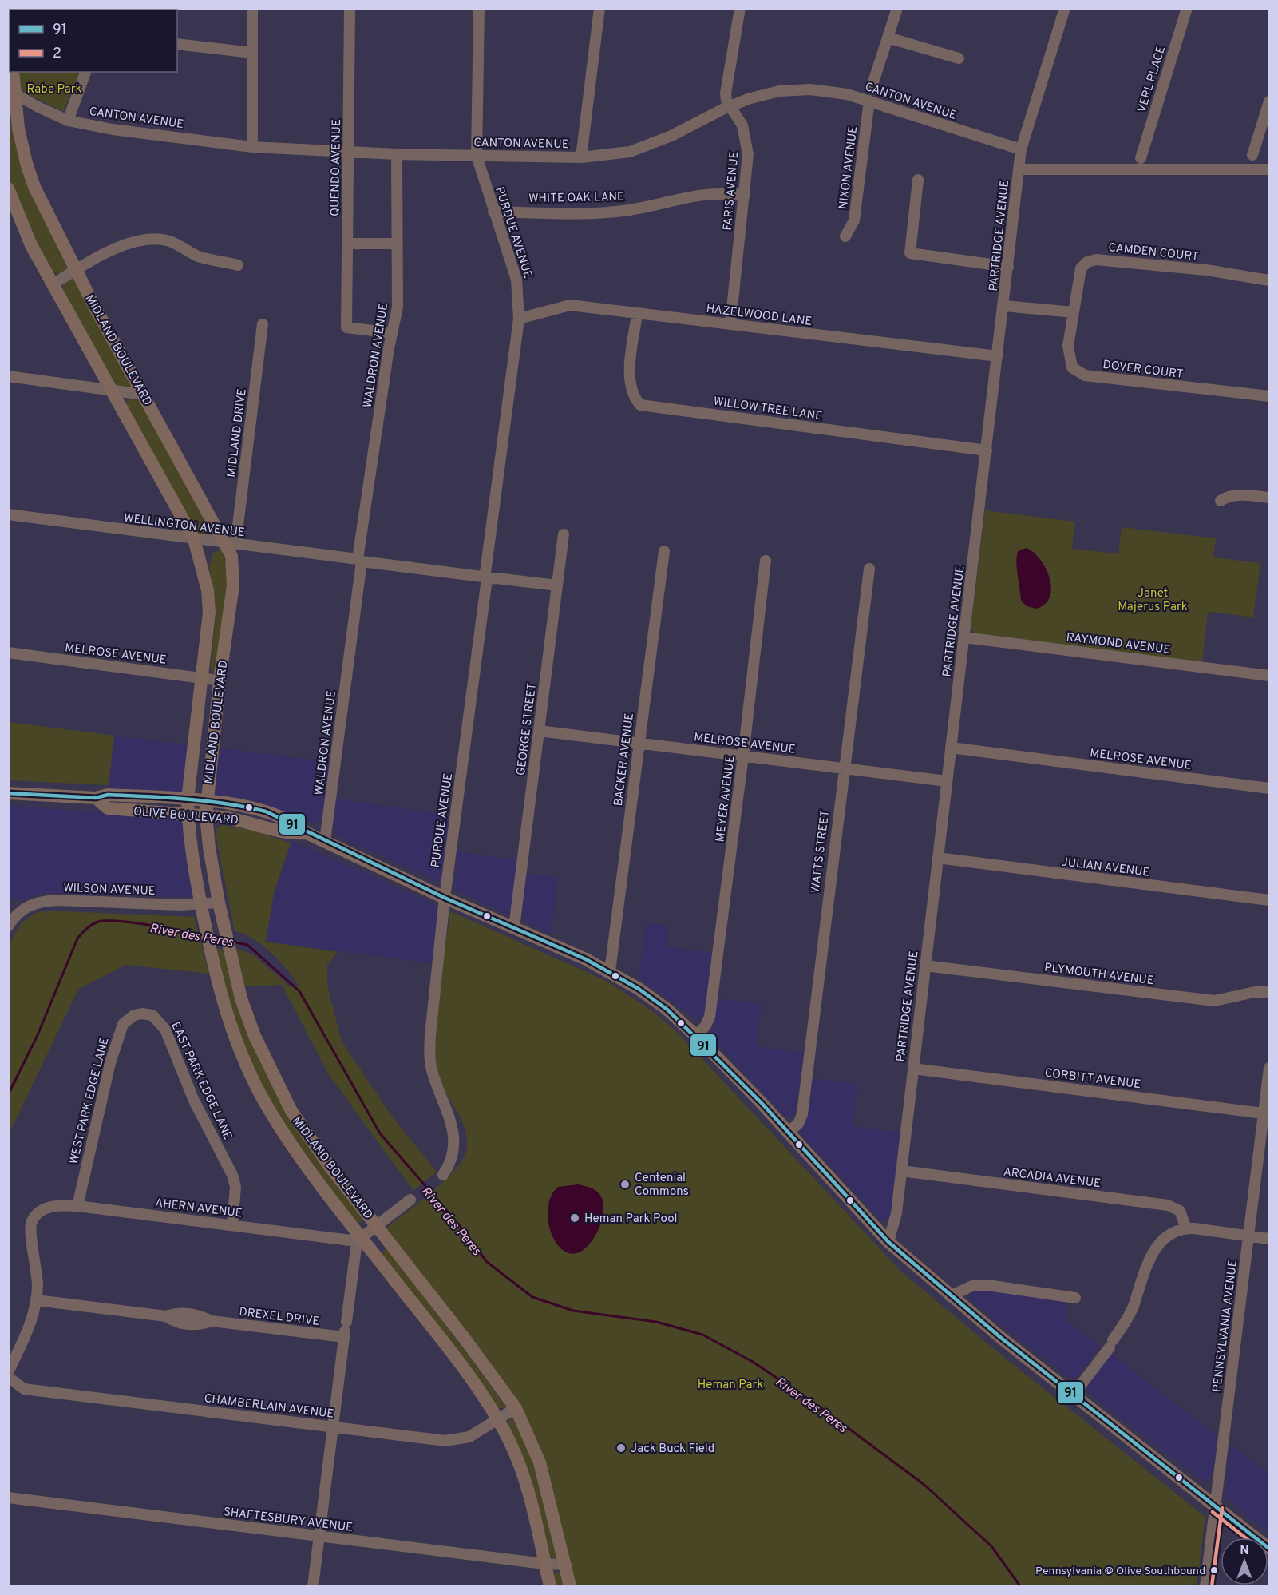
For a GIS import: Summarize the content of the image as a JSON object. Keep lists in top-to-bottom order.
{
  "streets": {
    "main road": ["MIDLAND BOULEVARD", "OLIVE BOULEVARD"],
    "street": [
      "VERL PLACE",
      "CANTON AVENUE",
      "QUENDO AVENUE",
      "NIXON AVENUE",
      "FARIS AVENUE",
      "WHITE OAK LANE",
      "PURDUE AVENUE",
      "PARTRIDGE AVENUE",
      "CAMDEN COURT",
      "HAZELWOOD LANE",
      "WALDRON AVENUE",
      "DOVER COURT",
      "WILLOW TREE LANE",
      "MIDLAND DRIVE",
      "WELLINGTON AVENUE",
      "RAYMOND AVENUE",
      "MELROSE AVENUE",
      "GEORGE STREET",
      "BACKER AVENUE",
      "MEYER AVENUE",
      "WATTS STREET",
      "JULIAN AVENUE",
      "WILSON AVENUE",
      "PLYMOUTH AVENUE",
      "CORBITT AVENUE",
      "EAST PARK EDGE LANE",
      "WEST PARK EDGE LANE",
      "ARCADIA AVENUE",
      "AHERN AVENUE",
      "DREXEL DRIVE",
      "PENNSYLVANIA AVENUE",
      "CHAMBERLAIN AVENUE",
      "SHAFTESBURY AVENUE"
    ]
  },
  "crossings": [
    ["CANTON AVENUE", "QUENDO AVENUE"],
    ["CANTON AVENUE", "NIXON AVENUE"],
    ["CANTON AVENUE", "FARIS AVENUE"],
    ["CANTON AVENUE", "PURDUE AVENUE"],
    ["CANTON AVENUE", "PARTRIDGE AVENUE"],
    ["CANTON AVENUE", "MIDLAND BOULEVARD"],
    ["CANTON AVENUE", "WALDRON AVENUE"],
    ["QUENDO AVENUE", "WALDRON AVENUE"],
    ["FARIS AVENUE", "WHITE OAK LANE"],
    ["FARIS AVENUE", "HAZELWOOD LANE"],
    ["WHITE OAK LANE", "PURDUE AVENUE"],
    ["PURDUE AVENUE", "HAZELWOOD LANE"],
    ["PURDUE AVENUE", "WELLINGTON AVENUE"],
    ["PURDUE AVENUE", "OLIVE BOULEVARD"],
    ["PARTRIDGE AVENUE", "HAZELWOOD LANE"],
    ["PARTRIDGE AVENUE", "WILLOW TREE LANE"],
    ["PARTRIDGE AVENUE", "RAYMOND AVENUE"],
    ["PARTRIDGE AVENUE", "MELROSE AVENUE"],
    ["PARTRIDGE AVENUE", "OLIVE BOULEVARD"],
    ["PARTRIDGE AVENUE", "JULIAN AVENUE"],
    ["PARTRIDGE AVENUE", "PLYMOUTH AVENUE"],
    ["PARTRIDGE AVENUE", "CORBITT AVENUE"],
    ["PARTRIDGE AVENUE", "ARCADIA AVENUE"],
    ["CAMDEN COURT", "DOVER COURT"],
    ["HAZELWOOD LANE", "WILLOW TREE LANE"],
    ["MIDLAND BOULEVARD", "MIDLAND DRIVE"],
    ["MIDLAND BOULEVARD", "WELLINGTON AVENUE"],
    ["MIDLAND BOULEVARD", "MELROSE AVENUE"],
    ["MIDLAND BOULEVARD", "OLIVE BOULEVARD"],
    ["MIDLAND BOULEVARD", "WILSON AVENUE"],
    ["MIDLAND BOULEVARD", "AHERN AVENUE"],
    ["MIDLAND BOULEVARD", "CHAMBERLAIN AVENUE"],
    ["MIDLAND BOULEVARD", "SHAFTESBURY AVENUE"],
    ["WALDRON AVENUE", "WELLINGTON AVENUE"],
    ["WALDRON AVENUE", "OLIVE BOULEVARD"],
    ["MIDLAND DRIVE", "WELLINGTON AVENUE"],
    ["WELLINGTON AVENUE", "GEORGE STREET"],
    ["MELROSE AVENUE", "GEORGE STREET"],
    ["MELROSE AVENUE", "BACKER AVENUE"],
    ["MELROSE AVENUE", "MEYER AVENUE"],
    ["MELROSE AVENUE", "WATTS STREET"],
    ["GEORGE STREET", "OLIVE BOULEVARD"],
    ["BACKER AVENUE", "OLIVE BOULEVARD"],
    ["MEYER AVENUE", "OLIVE BOULEVARD"],
    ["OLIVE BOULEVARD", "WATTS STREET"],
    ["OLIVE BOULEVARD", "PENNSYLVANIA AVENUE"],
    ["CORBITT AVENUE", "PENNSYLVANIA AVENUE"],
    ["EAST PARK EDGE LANE", "WEST PARK EDGE LANE"],
    ["EAST PARK EDGE LANE", "AHERN AVENUE"],
    ["WEST PARK EDGE LANE", "AHERN AVENUE"],
    ["AHERN AVENUE", "DREXEL DRIVE"]
  ],
  "water": ["River des Peres"],
  "parks": ["Rabe Park", "Janet Majerus Park", "Heman Park"],
  "places": [
    "Centenial Commons",
    "Heman Park Pool",
    "Jack Buck Field",
    "Pennsylvania @ Olive Southbound"
  ],
  "lines": ["transit line 91", "transit line 2"],
  "legend": ["91", "2"],
  "north": "top"
}
